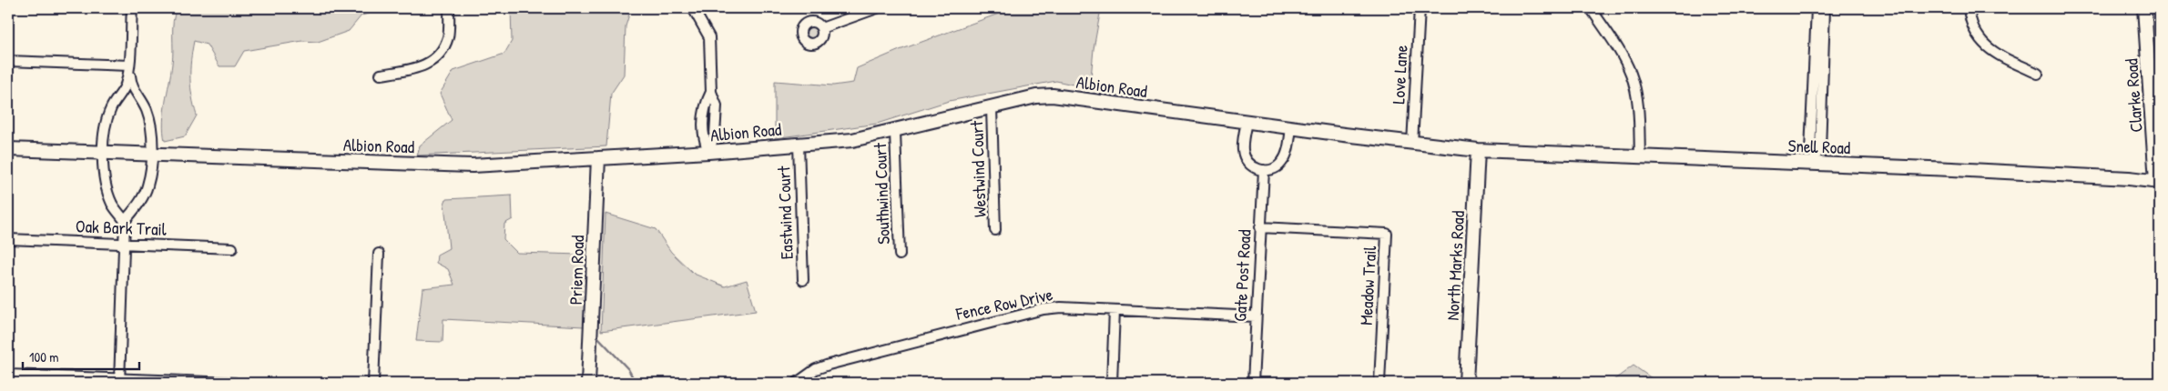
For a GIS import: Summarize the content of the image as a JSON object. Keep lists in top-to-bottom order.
{
  "streets": {
    "street": [
      "Love Lane",
      "Albion Road",
      "Clarke Road",
      "Snell Road",
      "Westwind Court",
      "Southwind Court",
      "Eastwind Court",
      "Oak Bark Trail",
      "North Marks Road",
      "Priem Road",
      "Gate Post Road",
      "Meadow Trail",
      "Fence Row Drive"
    ]
  },
  "crossings": [
    ["Love Lane", "Albion Road"],
    ["Albion Road", "Snell Road"],
    ["Albion Road", "Westwind Court"],
    ["Albion Road", "Southwind Court"],
    ["Albion Road", "Eastwind Court"],
    ["Albion Road", "North Marks Road"],
    ["Albion Road", "Priem Road"],
    ["Albion Road", "Gate Post Road"],
    ["Clarke Road", "Snell Road"],
    ["Snell Road", "North Marks Road"],
    ["Gate Post Road", "Meadow Trail"],
    ["Gate Post Road", "Fence Row Drive"]
  ],
  "scale_bar": "100 m"
}
